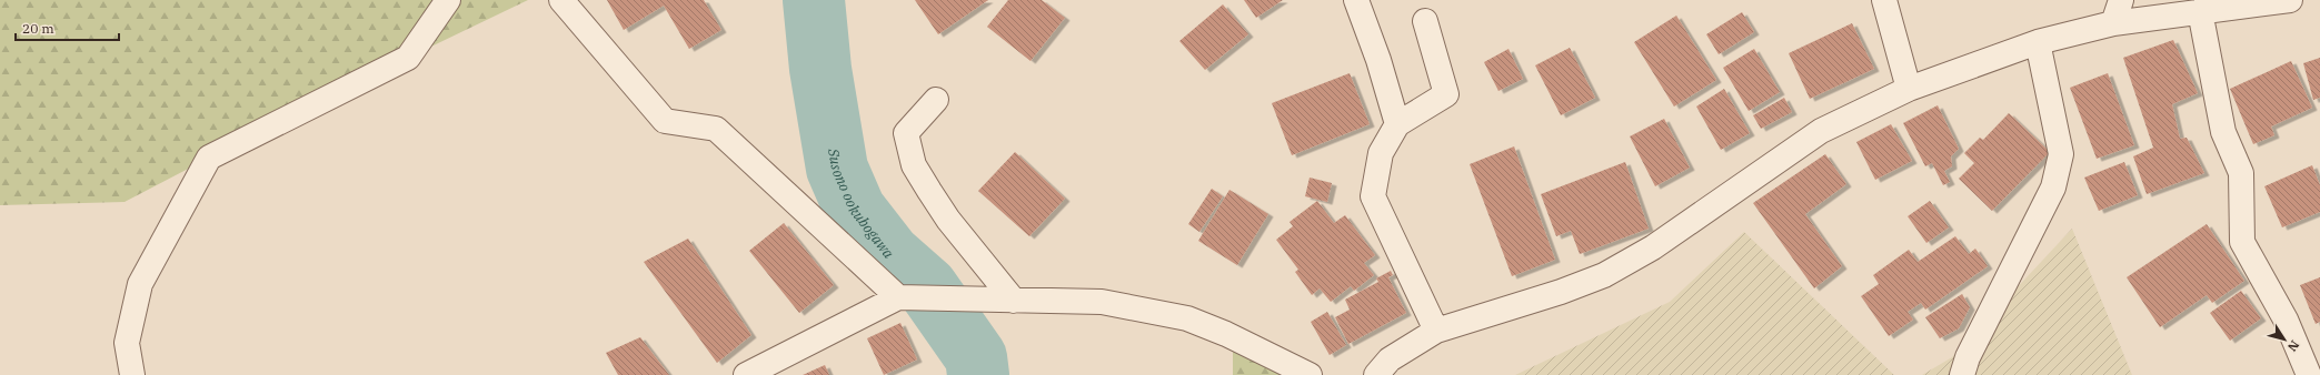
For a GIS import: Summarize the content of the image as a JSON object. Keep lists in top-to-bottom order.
{
  "water": ["Susono ookubogawa"],
  "scale_bar": "20 m",
  "north": "bottom right"
}
